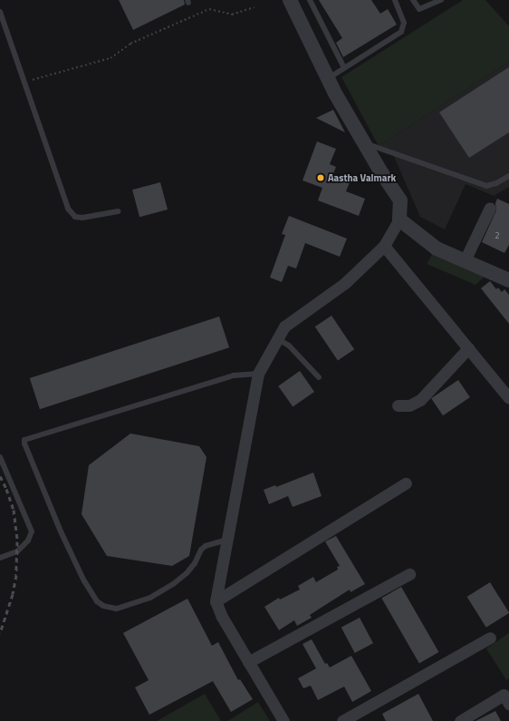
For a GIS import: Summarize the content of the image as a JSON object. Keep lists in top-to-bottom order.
{
  "places": ["Aastha Valmark"],
  "house_numbers": ["2"]
}
